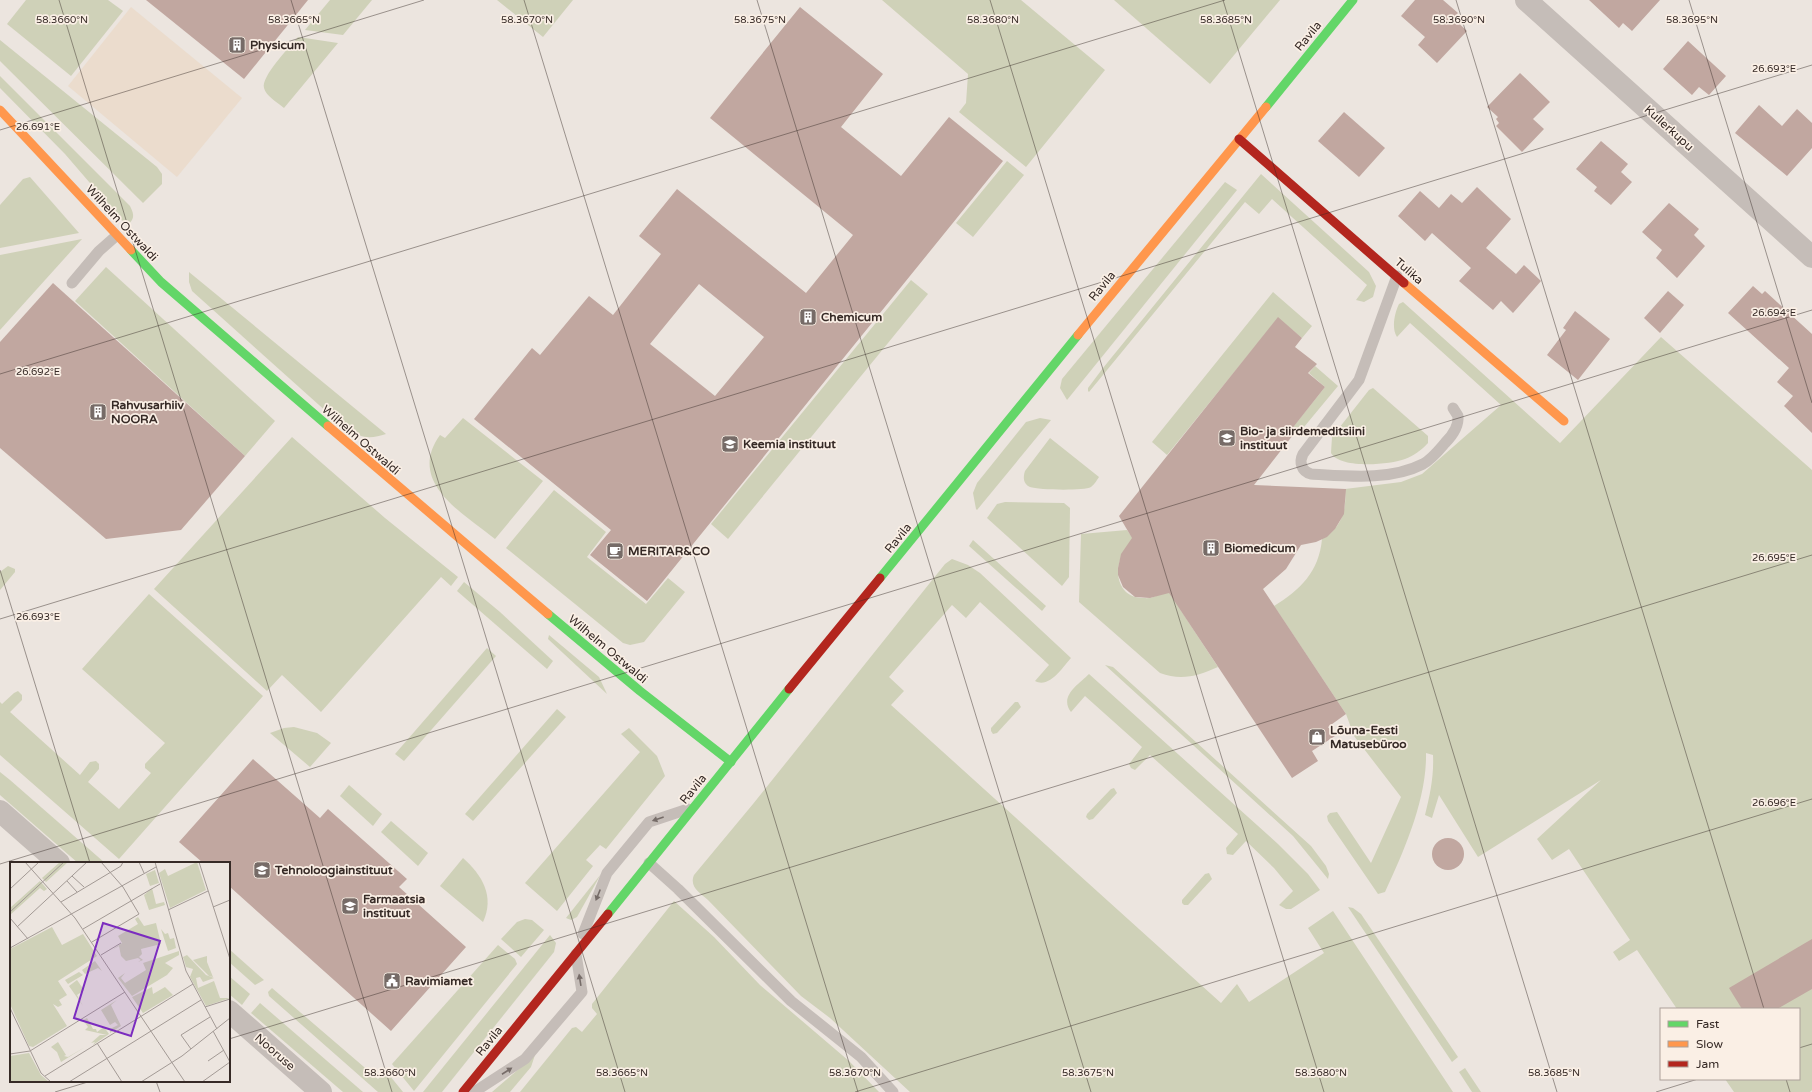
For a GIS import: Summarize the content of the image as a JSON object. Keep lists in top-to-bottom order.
{
  "streets": {
    "street": [
      "Ravila",
      "Kullerkupu",
      "Wilhelm Ostwaldi",
      "Tulika",
      "Nooruse"
    ]
  },
  "crossings": [
    ["Ravila", "Wilhelm Ostwaldi"],
    ["Ravila", "Tulika"]
  ],
  "places": {
    "building": [
      "Physicum",
      "Chemicum",
      "Rahvusarhiiv NOORA",
      "Biomedicum"
    ],
    "school or university": [
      "Bio- ja siirdemeditsiini instituut",
      "Keemia instituut",
      "Tehnoloogiainstituut",
      "Farmaatsia instituut"
    ],
    "cafe": ["MERITAR&CO"],
    "shop": ["Lõuna-Eesti Matusebüroo"],
    "public building": ["Ravimiamet"]
  },
  "legend": ["Fast", "Slow", "Jam"],
  "coordinates": [
    "58.3660°N",
    "58.3665°N",
    "58.3670°N",
    "58.3675°N",
    "58.3680°N",
    "58.3685°N",
    "58.3690°N",
    "58.3695°N",
    "26.693°E",
    "26.691°E",
    "26.694°E",
    "26.692°E",
    "26.695°E",
    "26.696°E"
  ]
}
